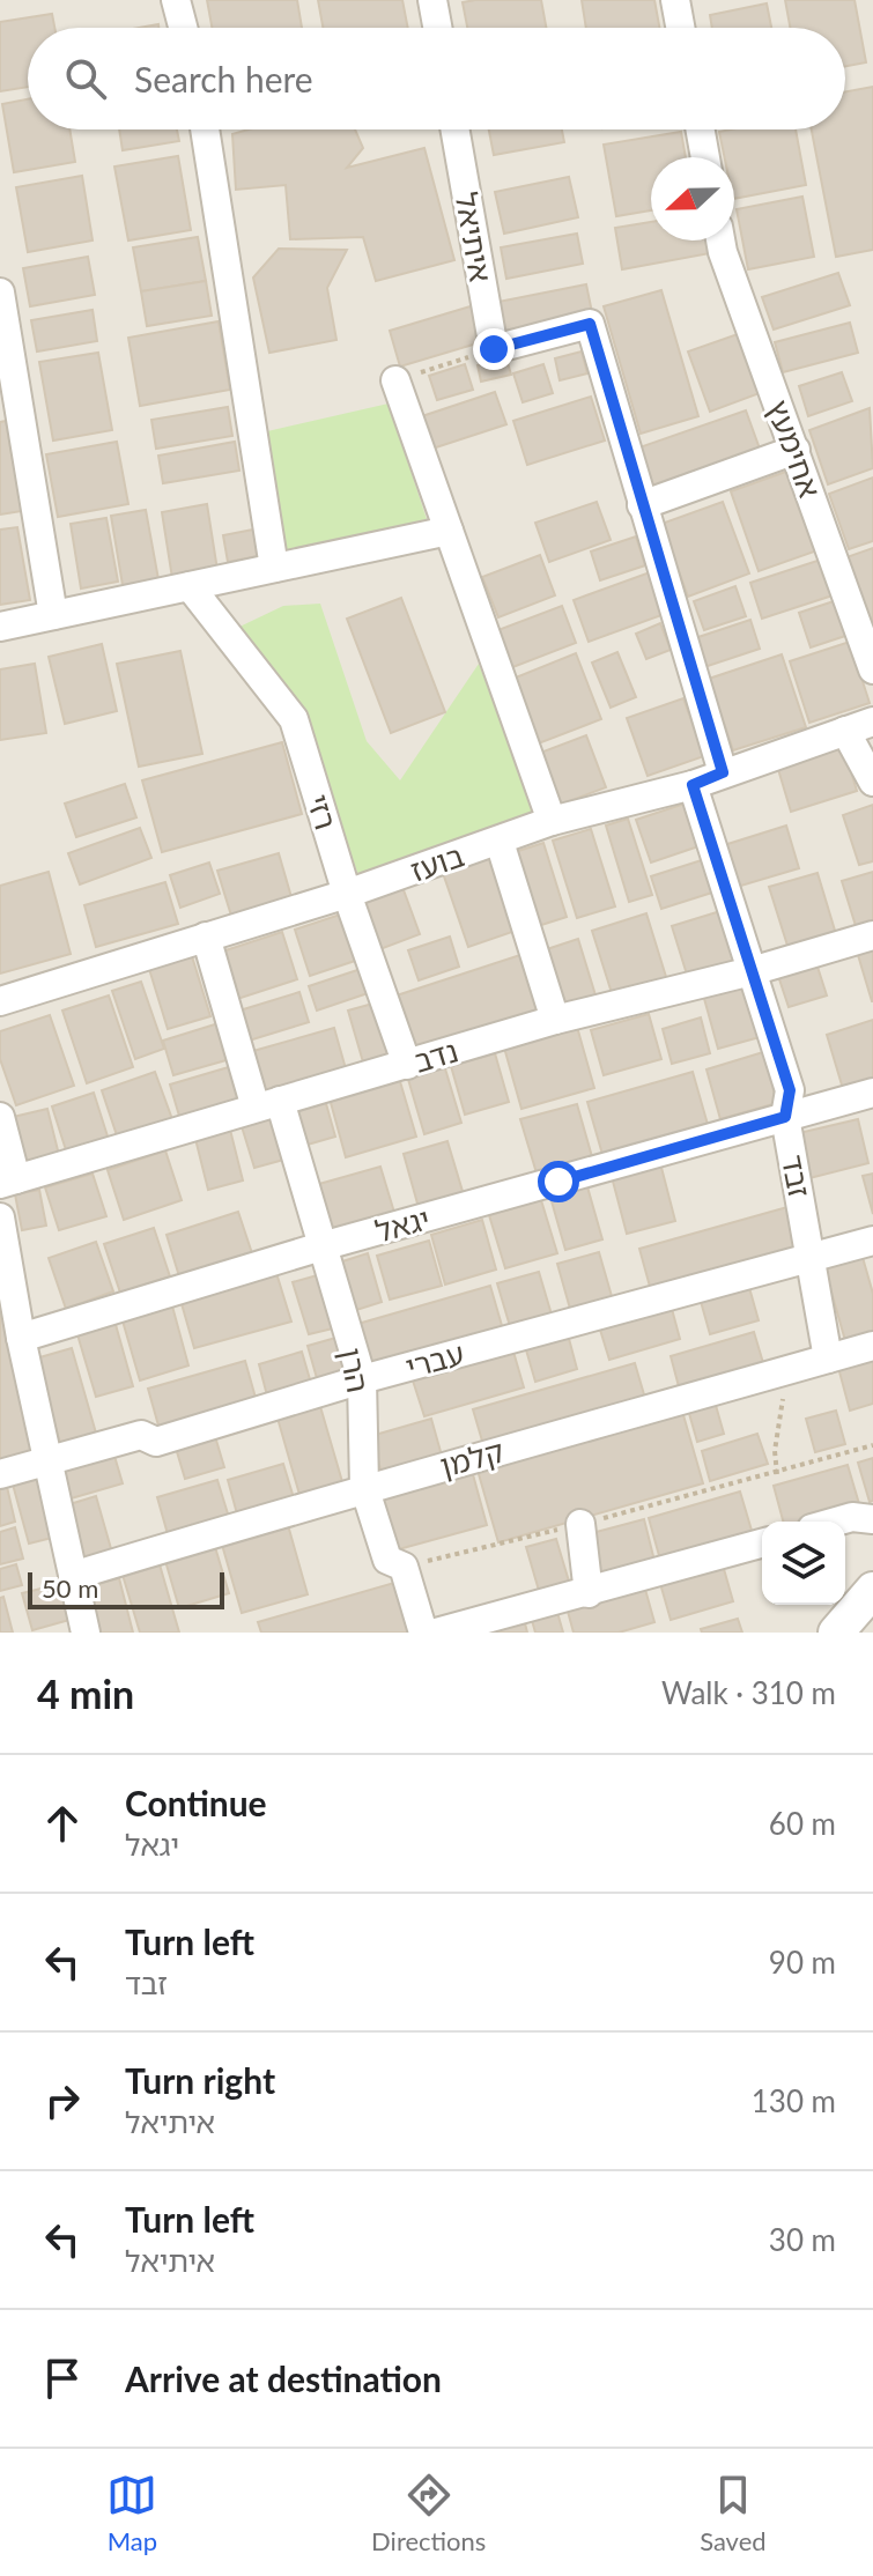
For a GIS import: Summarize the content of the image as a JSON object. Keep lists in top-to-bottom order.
{
  "streets": {
    "street": [
      "איתיאל",
      "אחימעץ",
      "רזי",
      "בועז",
      "נדב",
      "זבד",
      "יגאל",
      "עברי",
      "הרן",
      "קלמן"
    ]
  },
  "crossings": [
    ["רזי", "בועז"],
    ["רזי", "נדב"],
    ["בועז", "זבד"],
    ["בועז", "הרן"],
    ["נדב", "זבד"],
    ["נדב", "הרן"],
    ["זבד", "יגאל"],
    ["זבד", "עברי"],
    ["זבד", "קלמן"],
    ["יגאל", "הרן"],
    ["עברי", "הרן"],
    ["הרן", "קלמן"]
  ],
  "scale_bar": "50 m",
  "north": "left",
  "page": {
    "search": "Search here",
    "scale": "50 m",
    "heading": ["4 min", "Walk · 310 m"],
    "list": [
      ["Continue", "יגאל", "60 m"],
      ["Turn left", "זבד", "90 m"],
      ["Turn right", "איתיאל", "130 m"],
      ["Turn left", "איתיאל", "30 m"],
      "Arrive at destination"
    ],
    "nav": ["Map", "Directions", "Saved"]
  }
}
